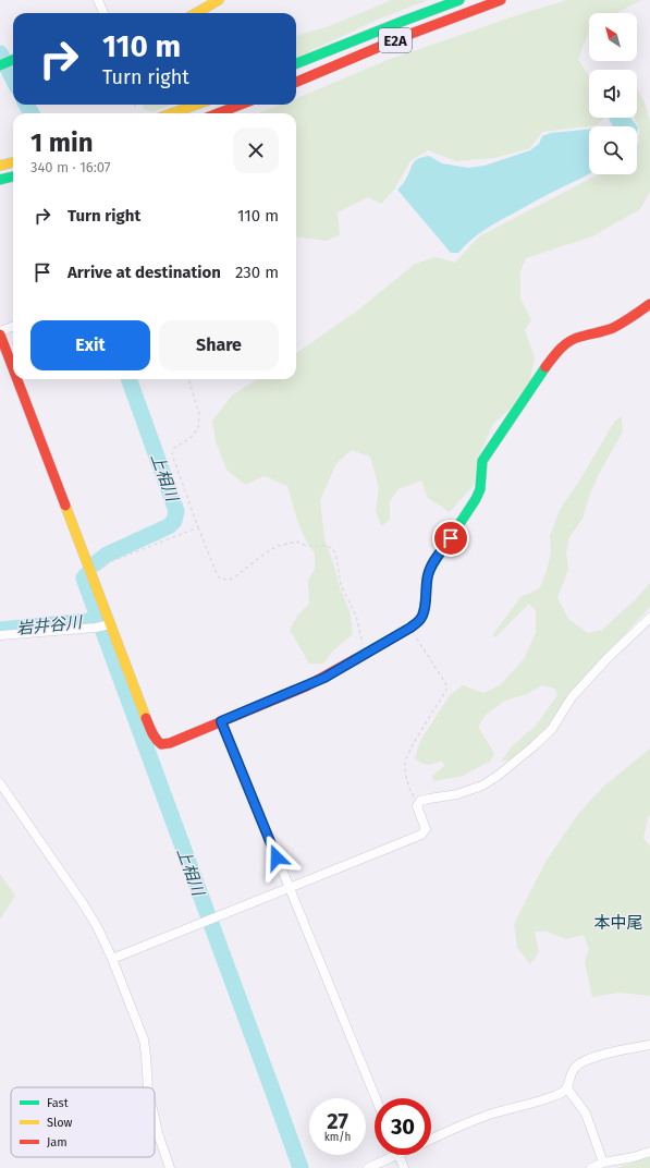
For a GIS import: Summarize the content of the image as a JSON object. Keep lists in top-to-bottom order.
{
  "streets": {
    "main road": ["E2A"]
  },
  "districts": ["本中尾"],
  "water": ["上相川", "岩井谷川"],
  "legend": ["Fast", "Slow", "Jam"],
  "north": "top left",
  "page": {
    "turn": ["110 m", "Turn right"],
    "heading": ["1 min", "340 m · 16:07"],
    "list": [
      {
        "name": "Turn right",
        "value": "110 m"
      },
      {
        "name": "Arrive at destination",
        "value": "230 m"
      }
    ],
    "buttons": ["Exit", "Share"],
    "speed": "27 km/h",
    "limit": "30"
  }
}
